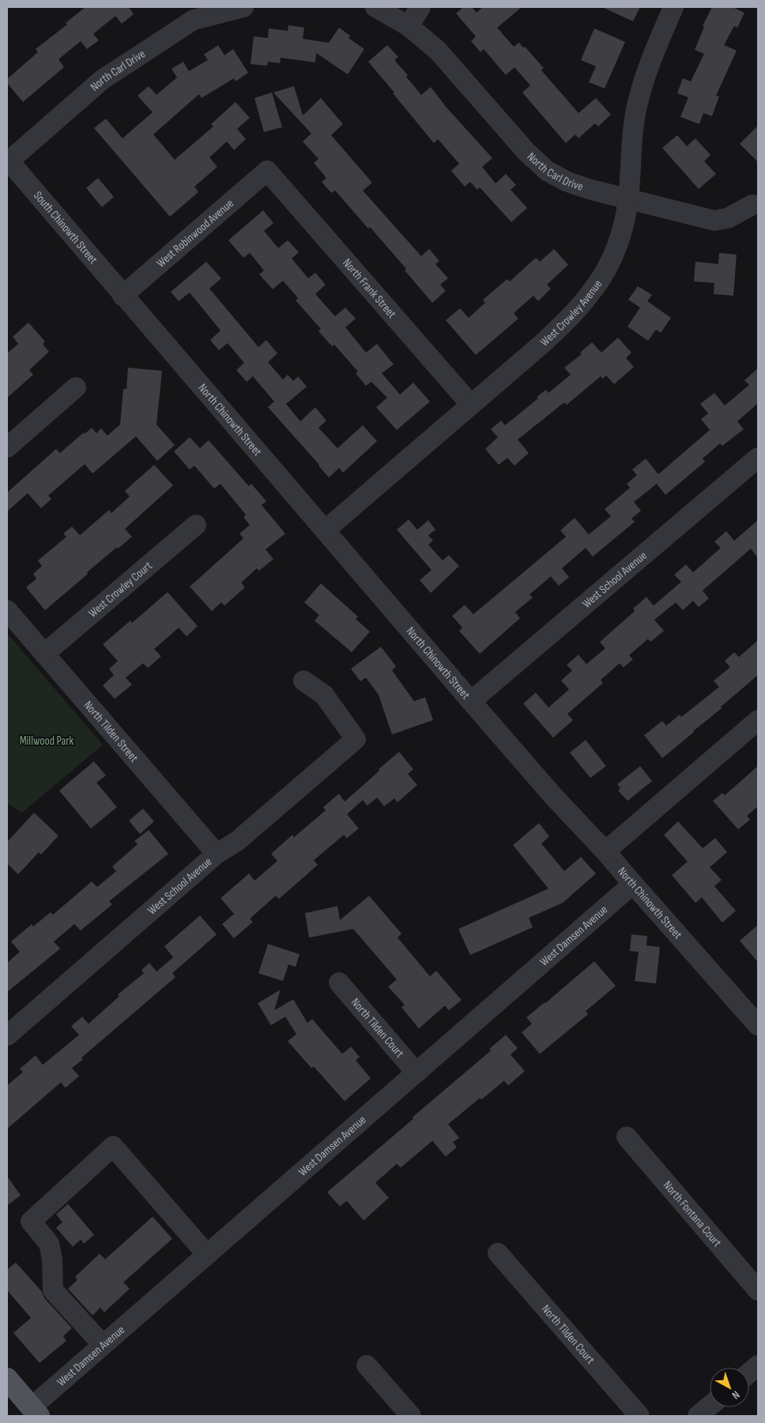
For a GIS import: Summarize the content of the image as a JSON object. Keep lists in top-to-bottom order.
{
  "streets": {
    "street": [
      "North Carl Drive",
      "South Chinowth Street",
      "West Robinwood Avenue",
      "North Frank Street",
      "West Crowley Avenue",
      "North Chinowth Street",
      "West School Avenue",
      "West Crowley Court",
      "North Tilden Street",
      "West Damsen Avenue",
      "North Tilden Court",
      "North Fontana Court"
    ]
  },
  "crossings": [
    ["North Carl Drive", "South Chinowth Street"],
    ["North Carl Drive", "West Crowley Avenue"],
    ["South Chinowth Street", "West Robinwood Avenue"],
    ["South Chinowth Street", "North Chinowth Street"],
    ["West Robinwood Avenue", "North Frank Street"],
    ["West Robinwood Avenue", "North Chinowth Street"],
    ["North Frank Street", "West Crowley Avenue"],
    ["West Crowley Avenue", "North Chinowth Street"],
    ["North Chinowth Street", "West School Avenue"],
    ["North Chinowth Street", "West Damsen Avenue"],
    ["West School Avenue", "North Tilden Street"],
    ["West Crowley Court", "North Tilden Street"],
    ["West Damsen Avenue", "North Tilden Court"]
  ],
  "parks": ["Millwood Park"],
  "north": "bottom right"
}
